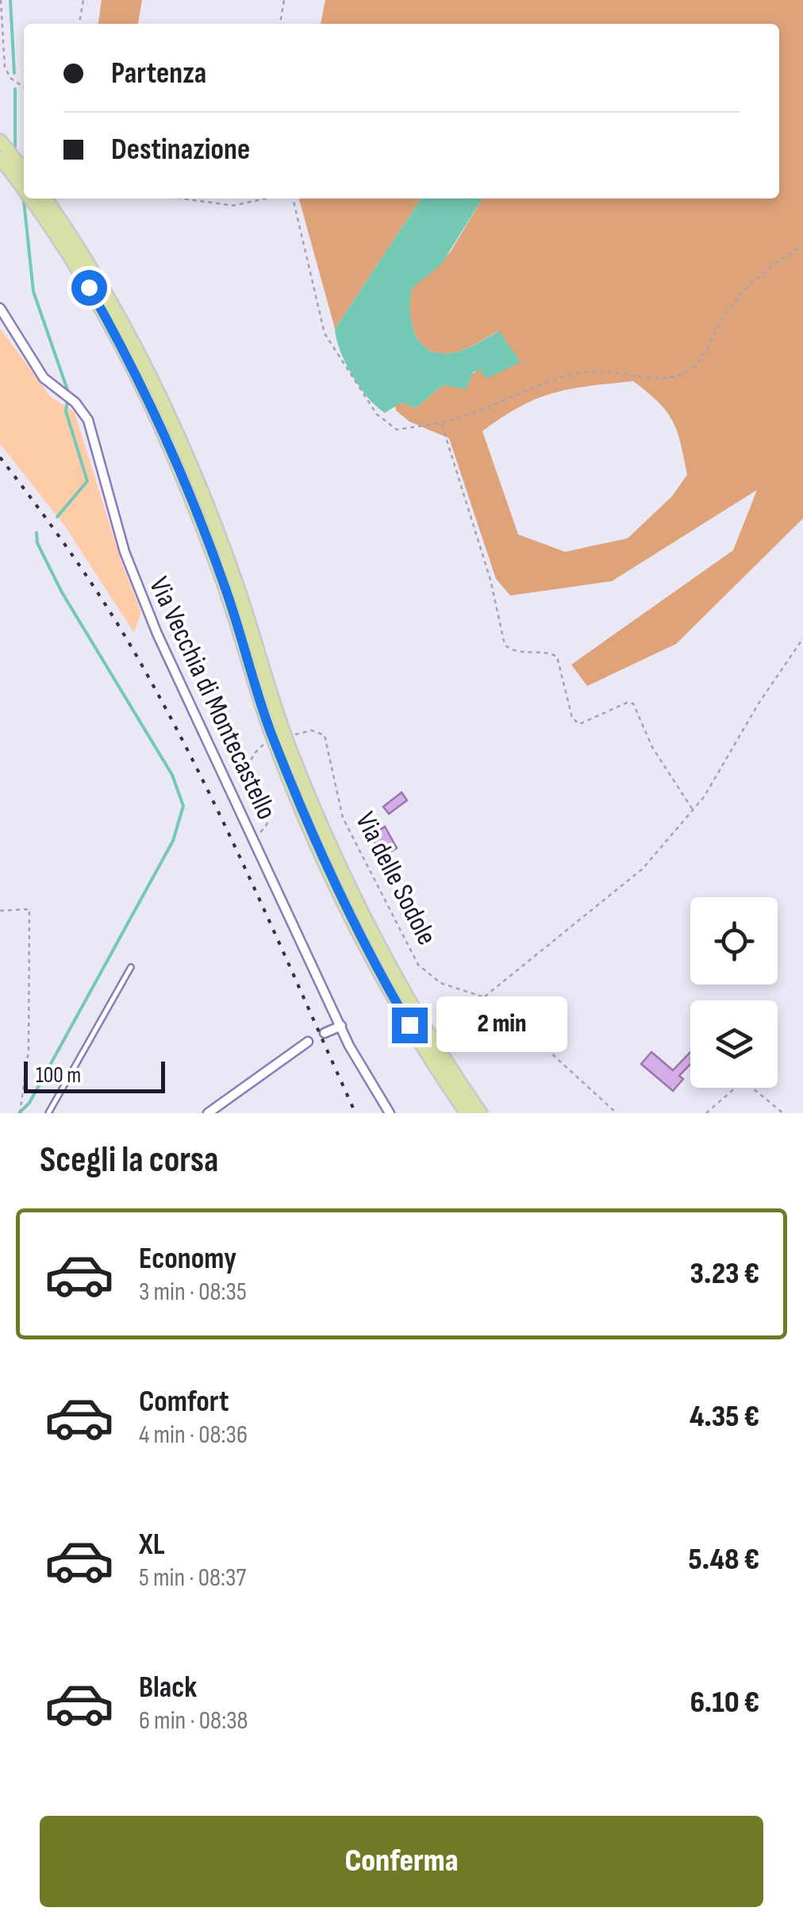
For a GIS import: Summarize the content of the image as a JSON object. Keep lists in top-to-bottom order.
{
  "streets": {
    "street": ["Via Vecchia di Montecastello"],
    "path": ["Via delle Sodole"]
  },
  "scale_bar": "100 m",
  "page": {
    "banner": ["Partenza", "Destinazione"],
    "bubble": "2 min",
    "scale": "100 m",
    "heading": "Scegli la corsa",
    "list": [
      {
        "name": "Economy",
        "note": "3 min · 08:35",
        "value": "3.23 €"
      },
      {
        "name": "Comfort",
        "note": "4 min · 08:36",
        "value": "4.35 €"
      },
      {
        "name": "XL",
        "note": "5 min · 08:37",
        "value": "5.48 €"
      },
      {
        "name": "Black",
        "note": "6 min · 08:38",
        "value": "6.10 €"
      }
    ],
    "buttons": "Conferma"
  }
}
